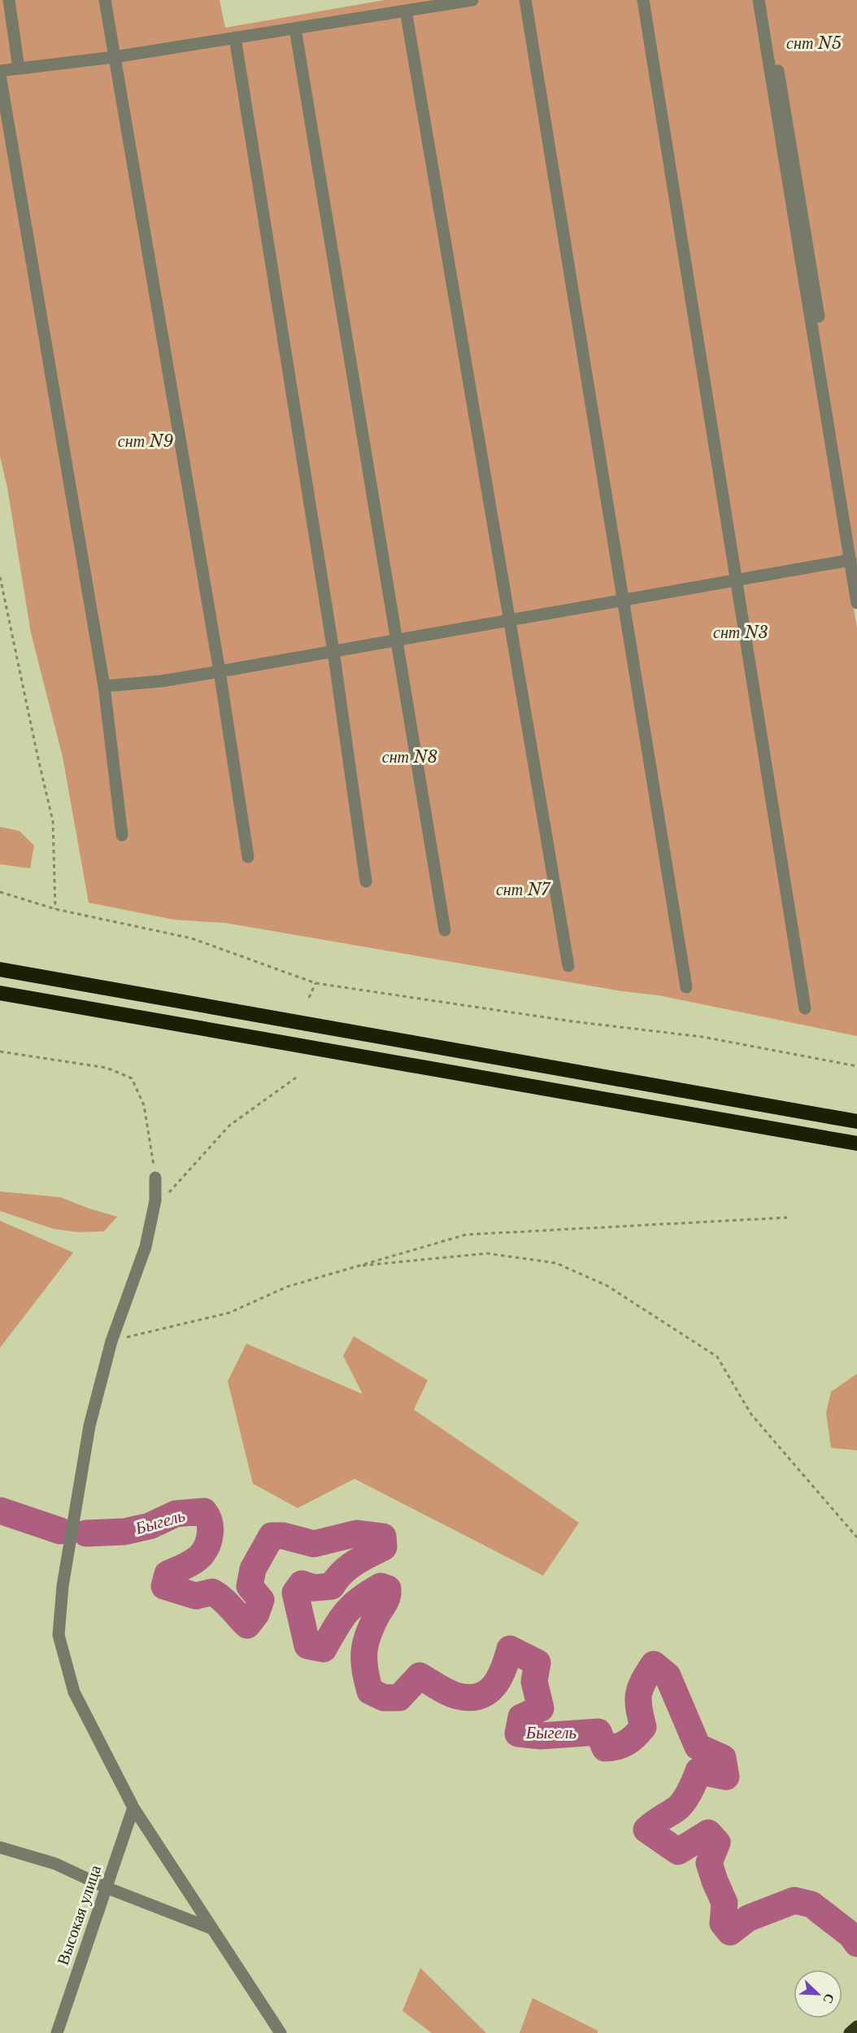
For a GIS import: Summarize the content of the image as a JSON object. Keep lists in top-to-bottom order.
{
  "streets": {
    "street": ["Высокая улица"]
  },
  "water": ["Быгель"],
  "parks": [
    "снт N5",
    "снт N9",
    "снт N3",
    "снт N8",
    "снт N7"
  ],
  "north": "bottom right"
}
